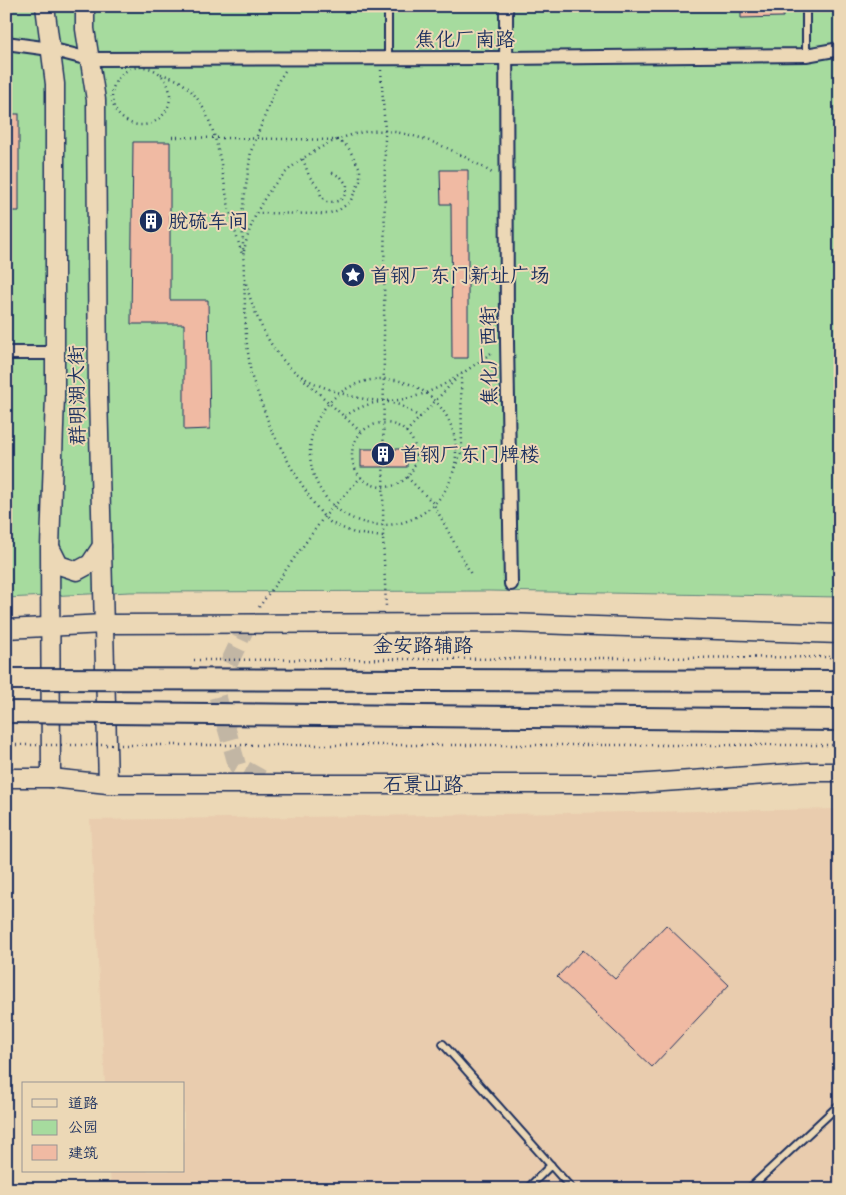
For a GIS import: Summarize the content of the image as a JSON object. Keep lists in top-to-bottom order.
{
  "streets": {
    "street": [
      "焦化厂南路",
      "焦化厂西街",
      "群明湖大街",
      "石景山路"
    ],
    "path": ["金安路辅路"]
  },
  "crossings": [
    ["焦化厂南路", "焦化厂西街"],
    ["焦化厂南路", "群明湖大街"],
    ["群明湖大街", "石景山路"]
  ],
  "places": {
    "building": ["脱硫车间", "首钢厂东门牌楼"],
    "place": ["首钢厂东门新址广场"]
  },
  "legend": ["道路", "公园", "建筑"]
}
